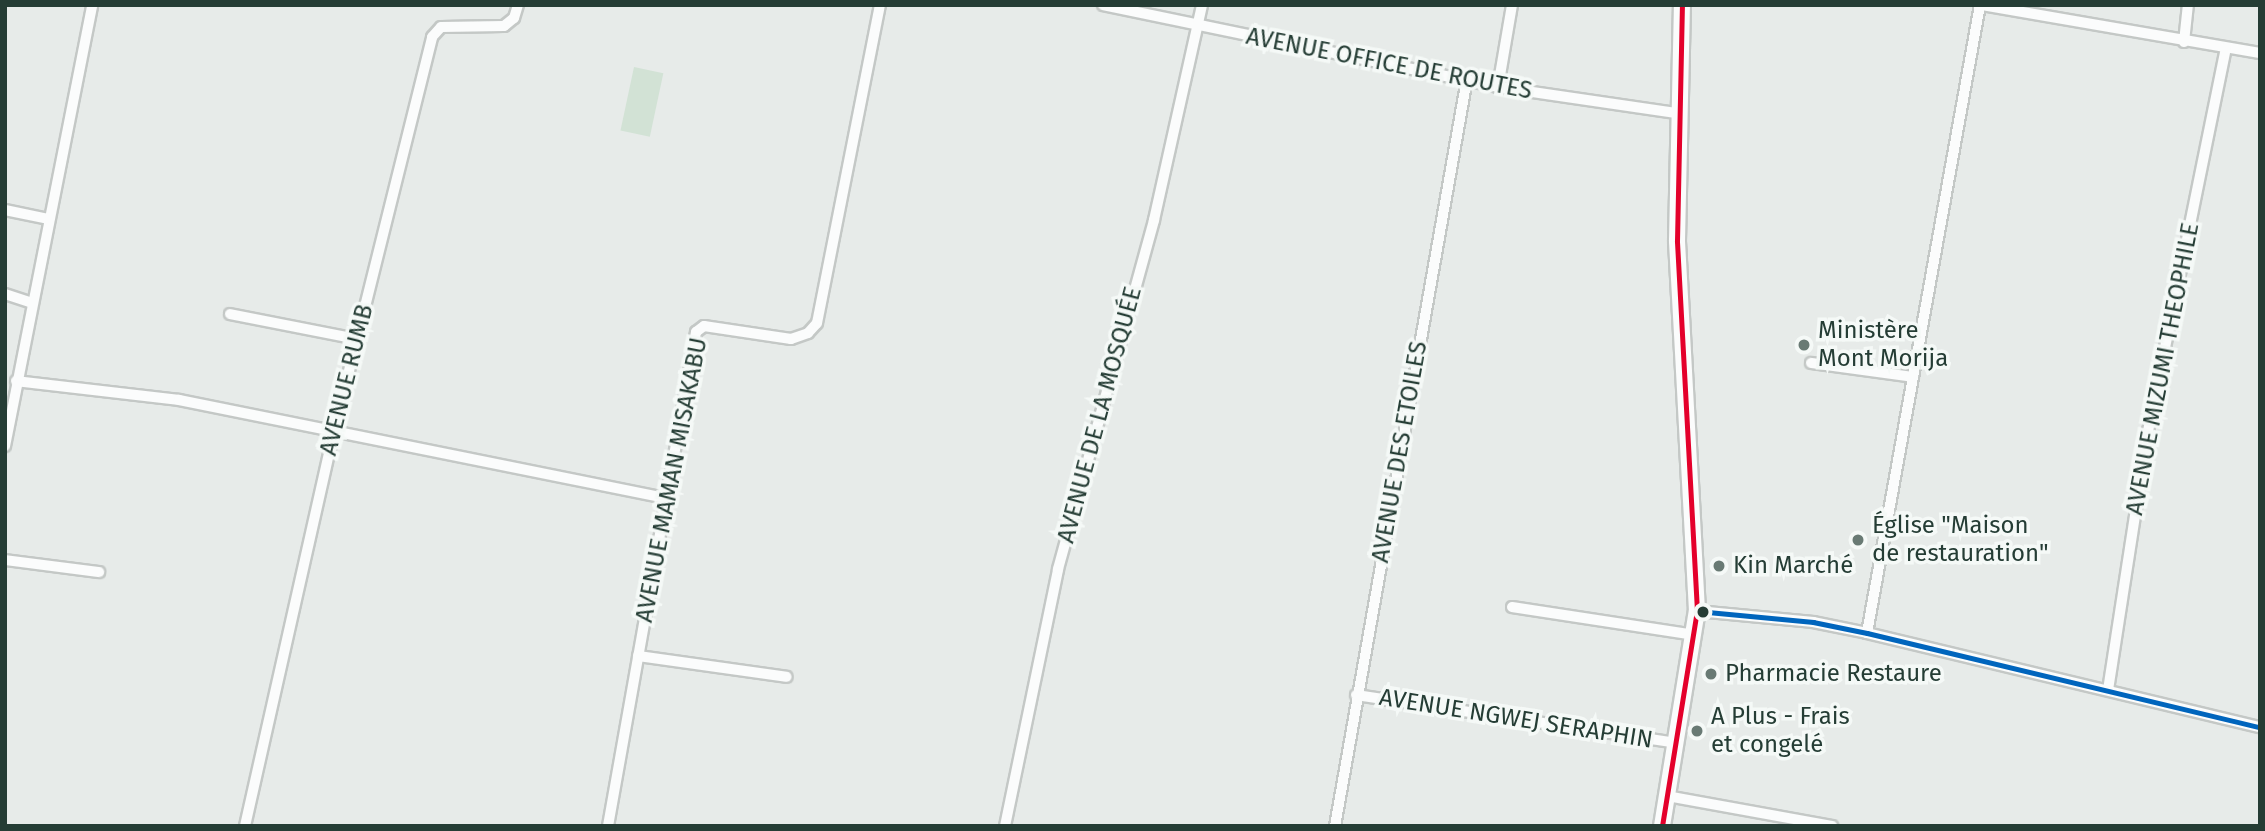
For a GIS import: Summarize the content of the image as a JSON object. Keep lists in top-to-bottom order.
{
  "streets": {
    "street": [
      "AVENUE OFFICE DE ROUTES",
      "AVENUE MIZUMI THEOPHILE",
      "AVENUE RUMB",
      "AVENUE DE LA MOSQUÉE",
      "AVENUE DES ETOILES",
      "AVENUE MAMAN MISAKABU",
      "AVENUE NGWEJ SERAPHIN"
    ]
  },
  "crossings": [
    ["AVENUE OFFICE DE ROUTES", "AVENUE DE LA MOSQUÉE"],
    ["AVENUE OFFICE DE ROUTES", "AVENUE DES ETOILES"],
    ["AVENUE DES ETOILES", "AVENUE NGWEJ SERAPHIN"]
  ],
  "places": [
    "Ministère Mont Morija",
    "Église \"Maison de restauration\"",
    "Kin Marché",
    "Pharmacie Restaure",
    "A Plus - Frais et congelé"
  ]
}
